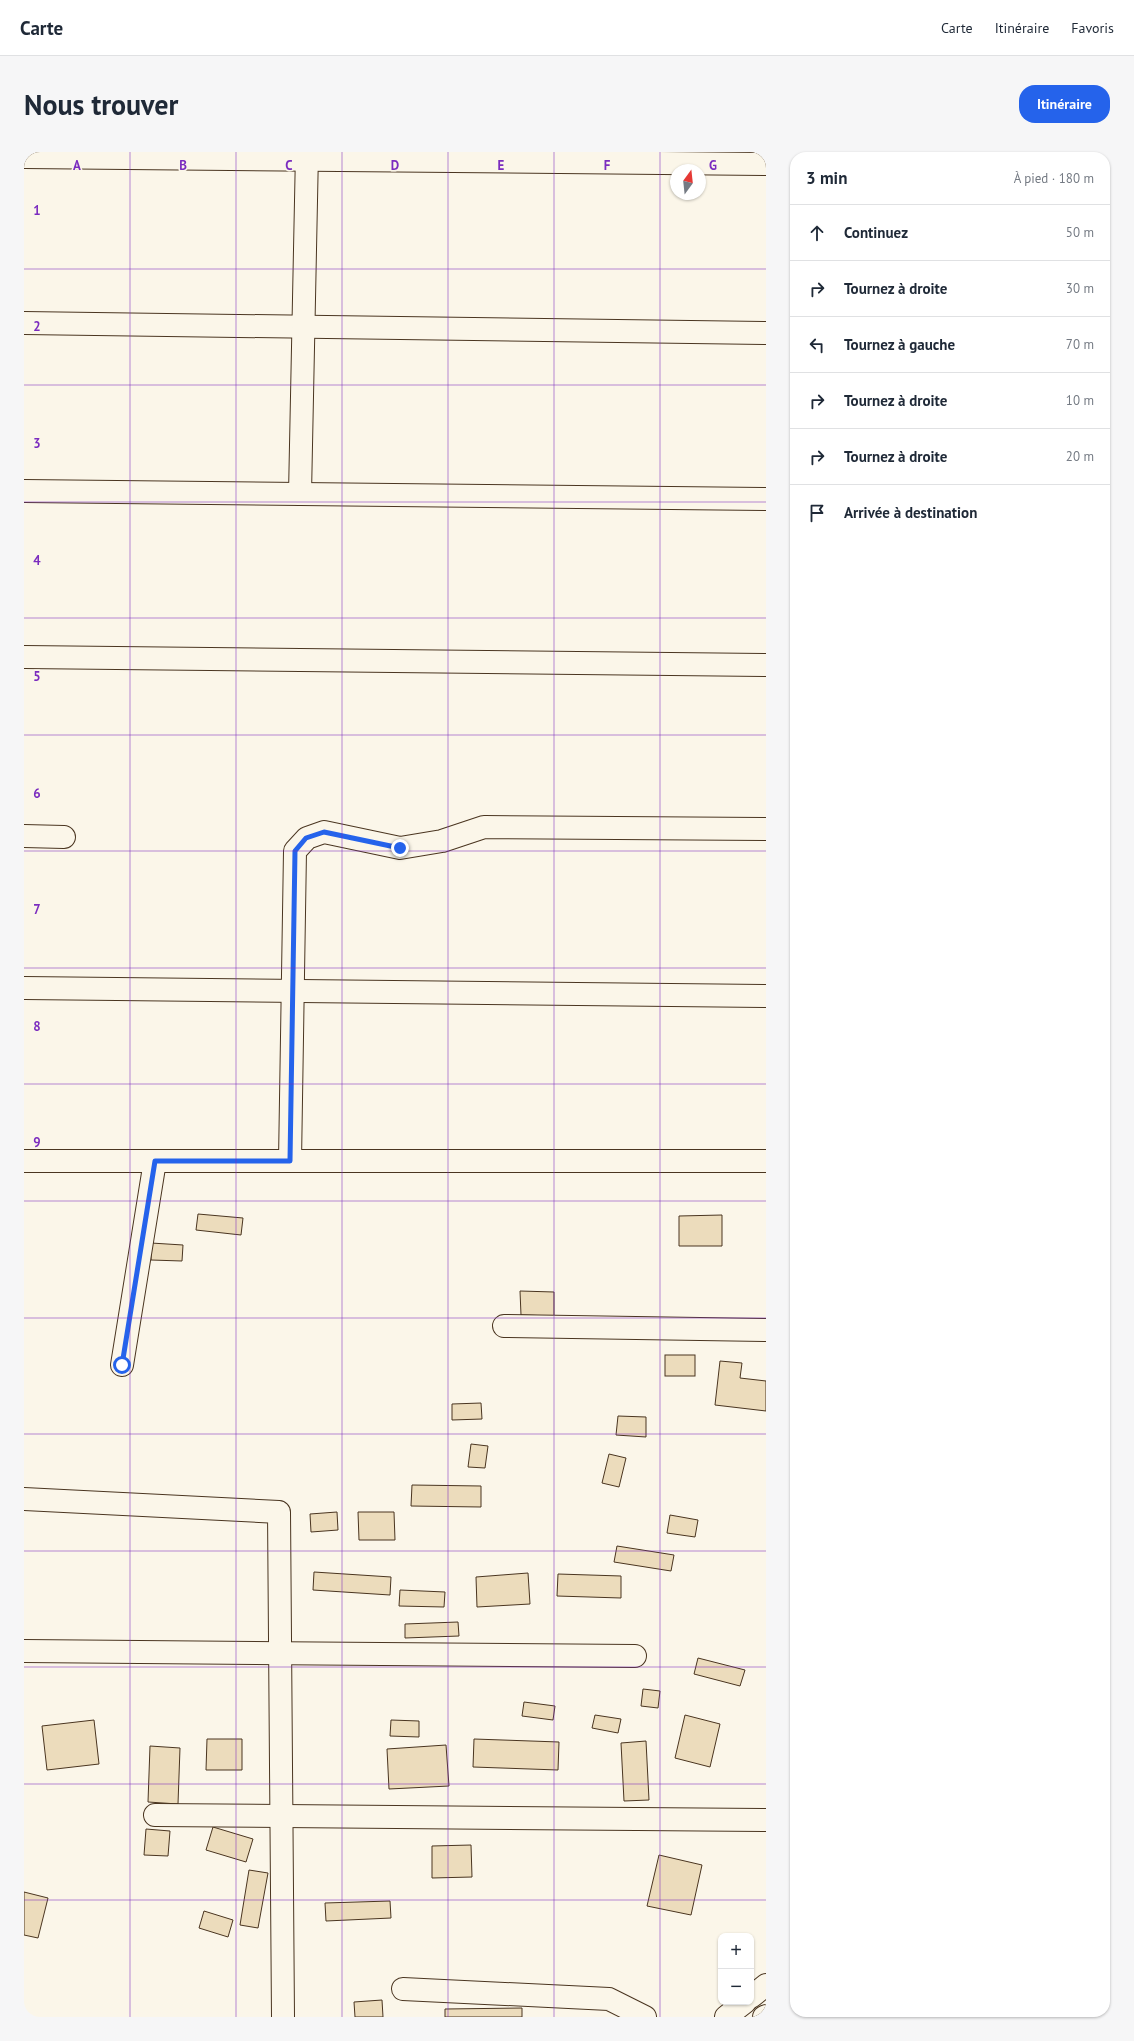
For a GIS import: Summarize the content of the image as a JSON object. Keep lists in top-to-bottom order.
{
  "north": "top",
  "page": {
    "header": "Carte",
    "nav": ["Carte", "Itinéraire", "Favoris"],
    "buttons": "Itinéraire",
    "title": "Nous trouver",
    "heading": ["3 min", "À pied · 180 m"],
    "list": [
      ["Continuez", "50 m"],
      ["Tournez à droite", "30 m"],
      ["Tournez à gauche", "70 m"],
      ["Tournez à droite", "10 m"],
      ["Tournez à droite", "20 m"],
      "Arrivée à destination"
    ],
    "map_buttons": ["+", "−"]
  },
  "grid": {
    "columns": [
      "A",
      "B",
      "C",
      "D",
      "E",
      "F",
      "G"
    ],
    "rows": [
      "1",
      "2",
      "3",
      "4",
      "5",
      "6",
      "7",
      "8",
      "9"
    ]
  }
}
